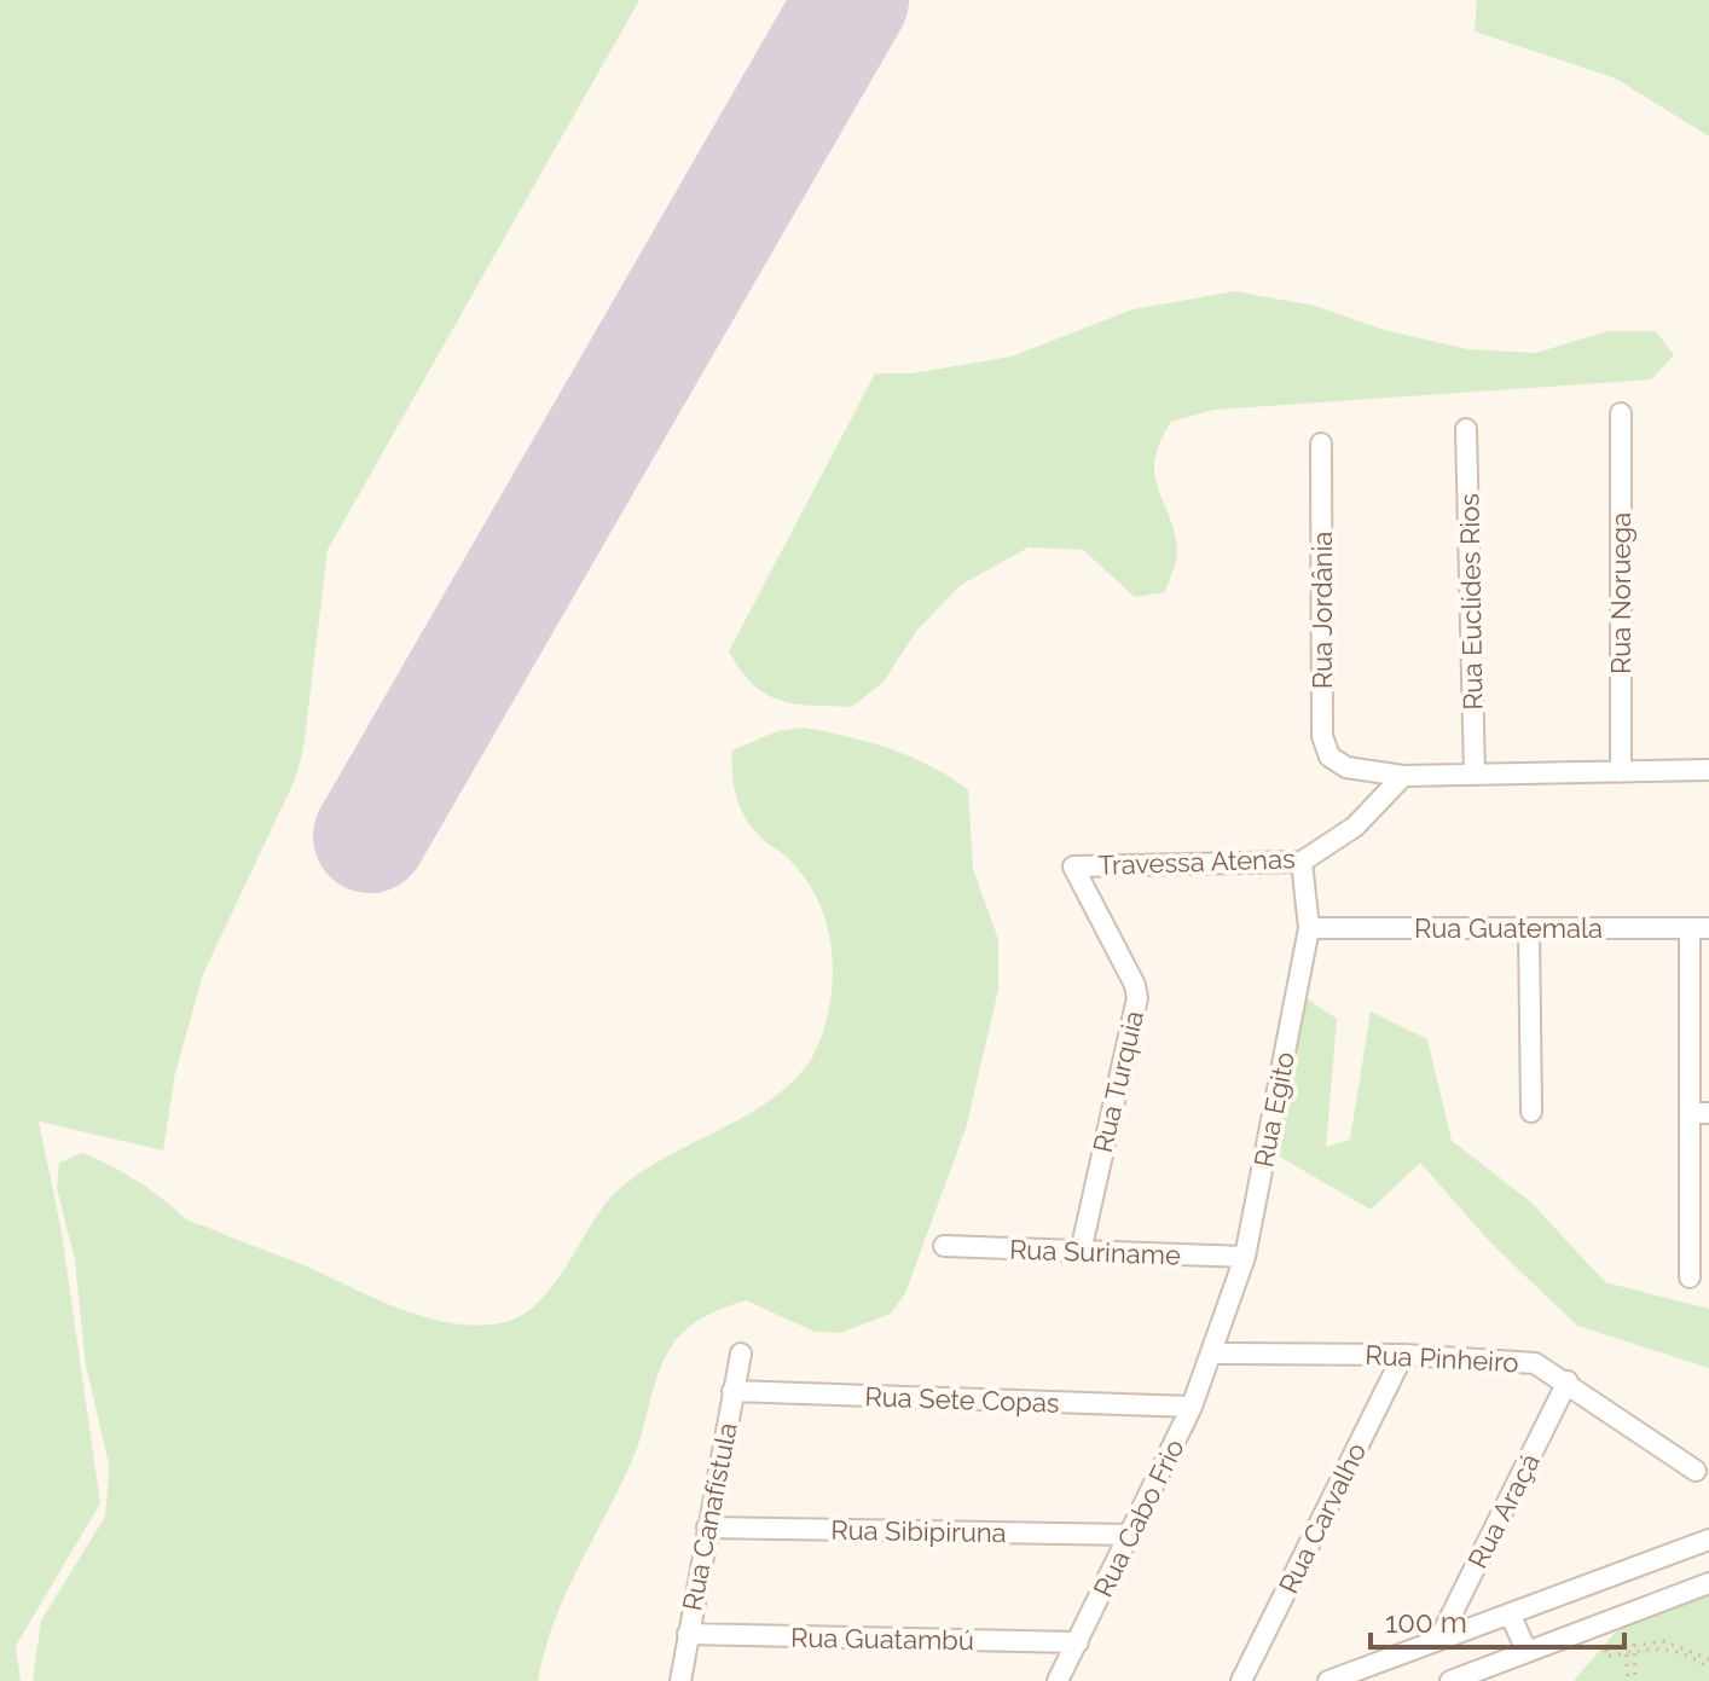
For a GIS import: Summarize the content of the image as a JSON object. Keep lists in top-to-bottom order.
{
  "streets": {
    "street": [
      "Rua Noruega",
      "Rua Euclídes Rios",
      "Rua Jordânia",
      "Travessa Atenas",
      "Rua Guatemala",
      "Rua Turquia",
      "Rua Egito",
      "Rua Suriname",
      "Rua Pinheiro",
      "Rua Sete Copas",
      "Rua Araçá",
      "Rua Canafístula",
      "Rua Cabo Frio",
      "Rua Carvalho",
      "Rua Sibipiruna",
      "Rua Guatambú"
    ]
  },
  "crossings": [
    ["Rua Jordânia", "Travessa Atenas"],
    ["Travessa Atenas", "Rua Turquia"],
    ["Travessa Atenas", "Rua Egito"],
    ["Rua Guatemala", "Rua Egito"],
    ["Rua Turquia", "Rua Suriname"],
    ["Rua Egito", "Rua Suriname"],
    ["Rua Egito", "Rua Pinheiro"],
    ["Rua Egito", "Rua Cabo Frio"],
    ["Rua Pinheiro", "Rua Araçá"],
    ["Rua Pinheiro", "Rua Cabo Frio"],
    ["Rua Pinheiro", "Rua Carvalho"],
    ["Rua Sete Copas", "Rua Canafístula"],
    ["Rua Sete Copas", "Rua Cabo Frio"],
    ["Rua Canafístula", "Rua Sibipiruna"],
    ["Rua Canafístula", "Rua Guatambú"],
    ["Rua Cabo Frio", "Rua Sibipiruna"],
    ["Rua Cabo Frio", "Rua Guatambú"]
  ],
  "scale_bar": "100 m"
}
